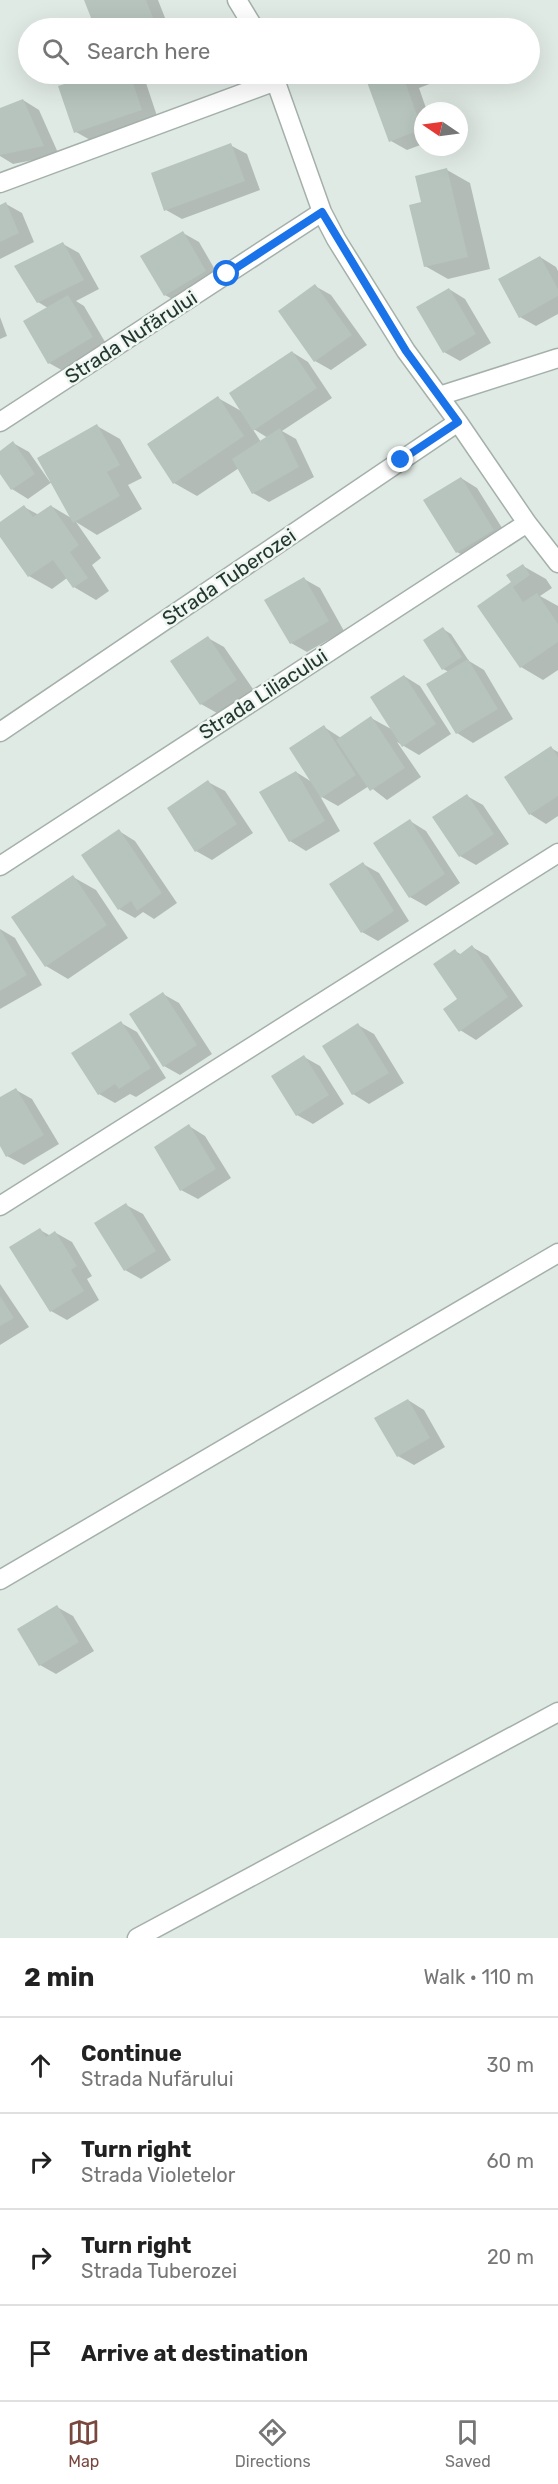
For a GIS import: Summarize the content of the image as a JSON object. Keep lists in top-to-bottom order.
{
  "streets": {
    "street": ["Strada Nufărului", "Strada Tuberozei", "Strada Liliacului"]
  },
  "north": "left",
  "page": {
    "search": "Search here",
    "heading": ["2 min", "Walk · 110 m"],
    "list": [
      ["Continue", "Strada Nufărului", "30 m"],
      ["Turn right", "Strada Violetelor", "60 m"],
      ["Turn right", "Strada Tuberozei", "20 m"],
      "Arrive at destination"
    ],
    "nav": ["Map", "Directions", "Saved"]
  }
}
